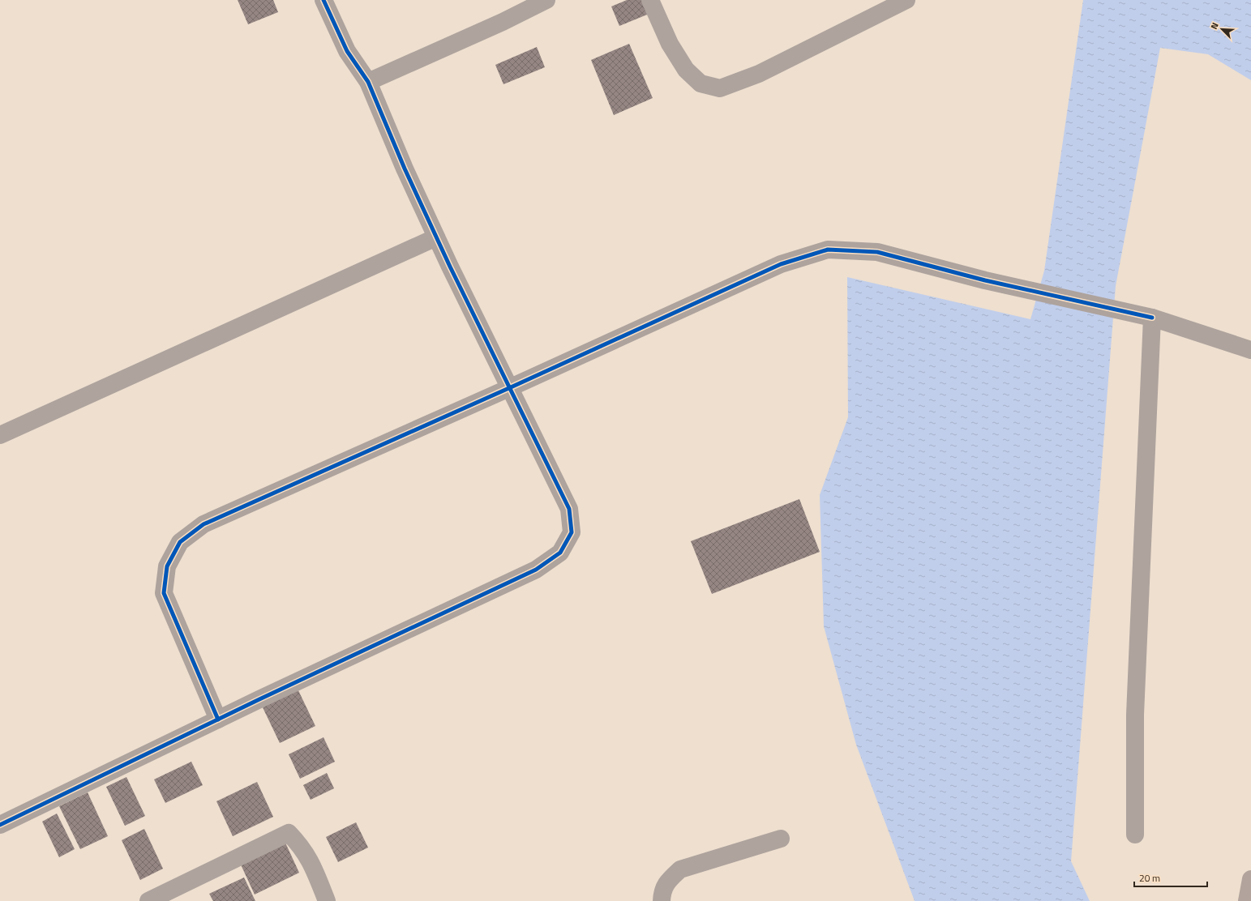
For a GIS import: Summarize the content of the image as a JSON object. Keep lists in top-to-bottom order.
{
  "scale_bar": "20 m",
  "north": "top left"
}
